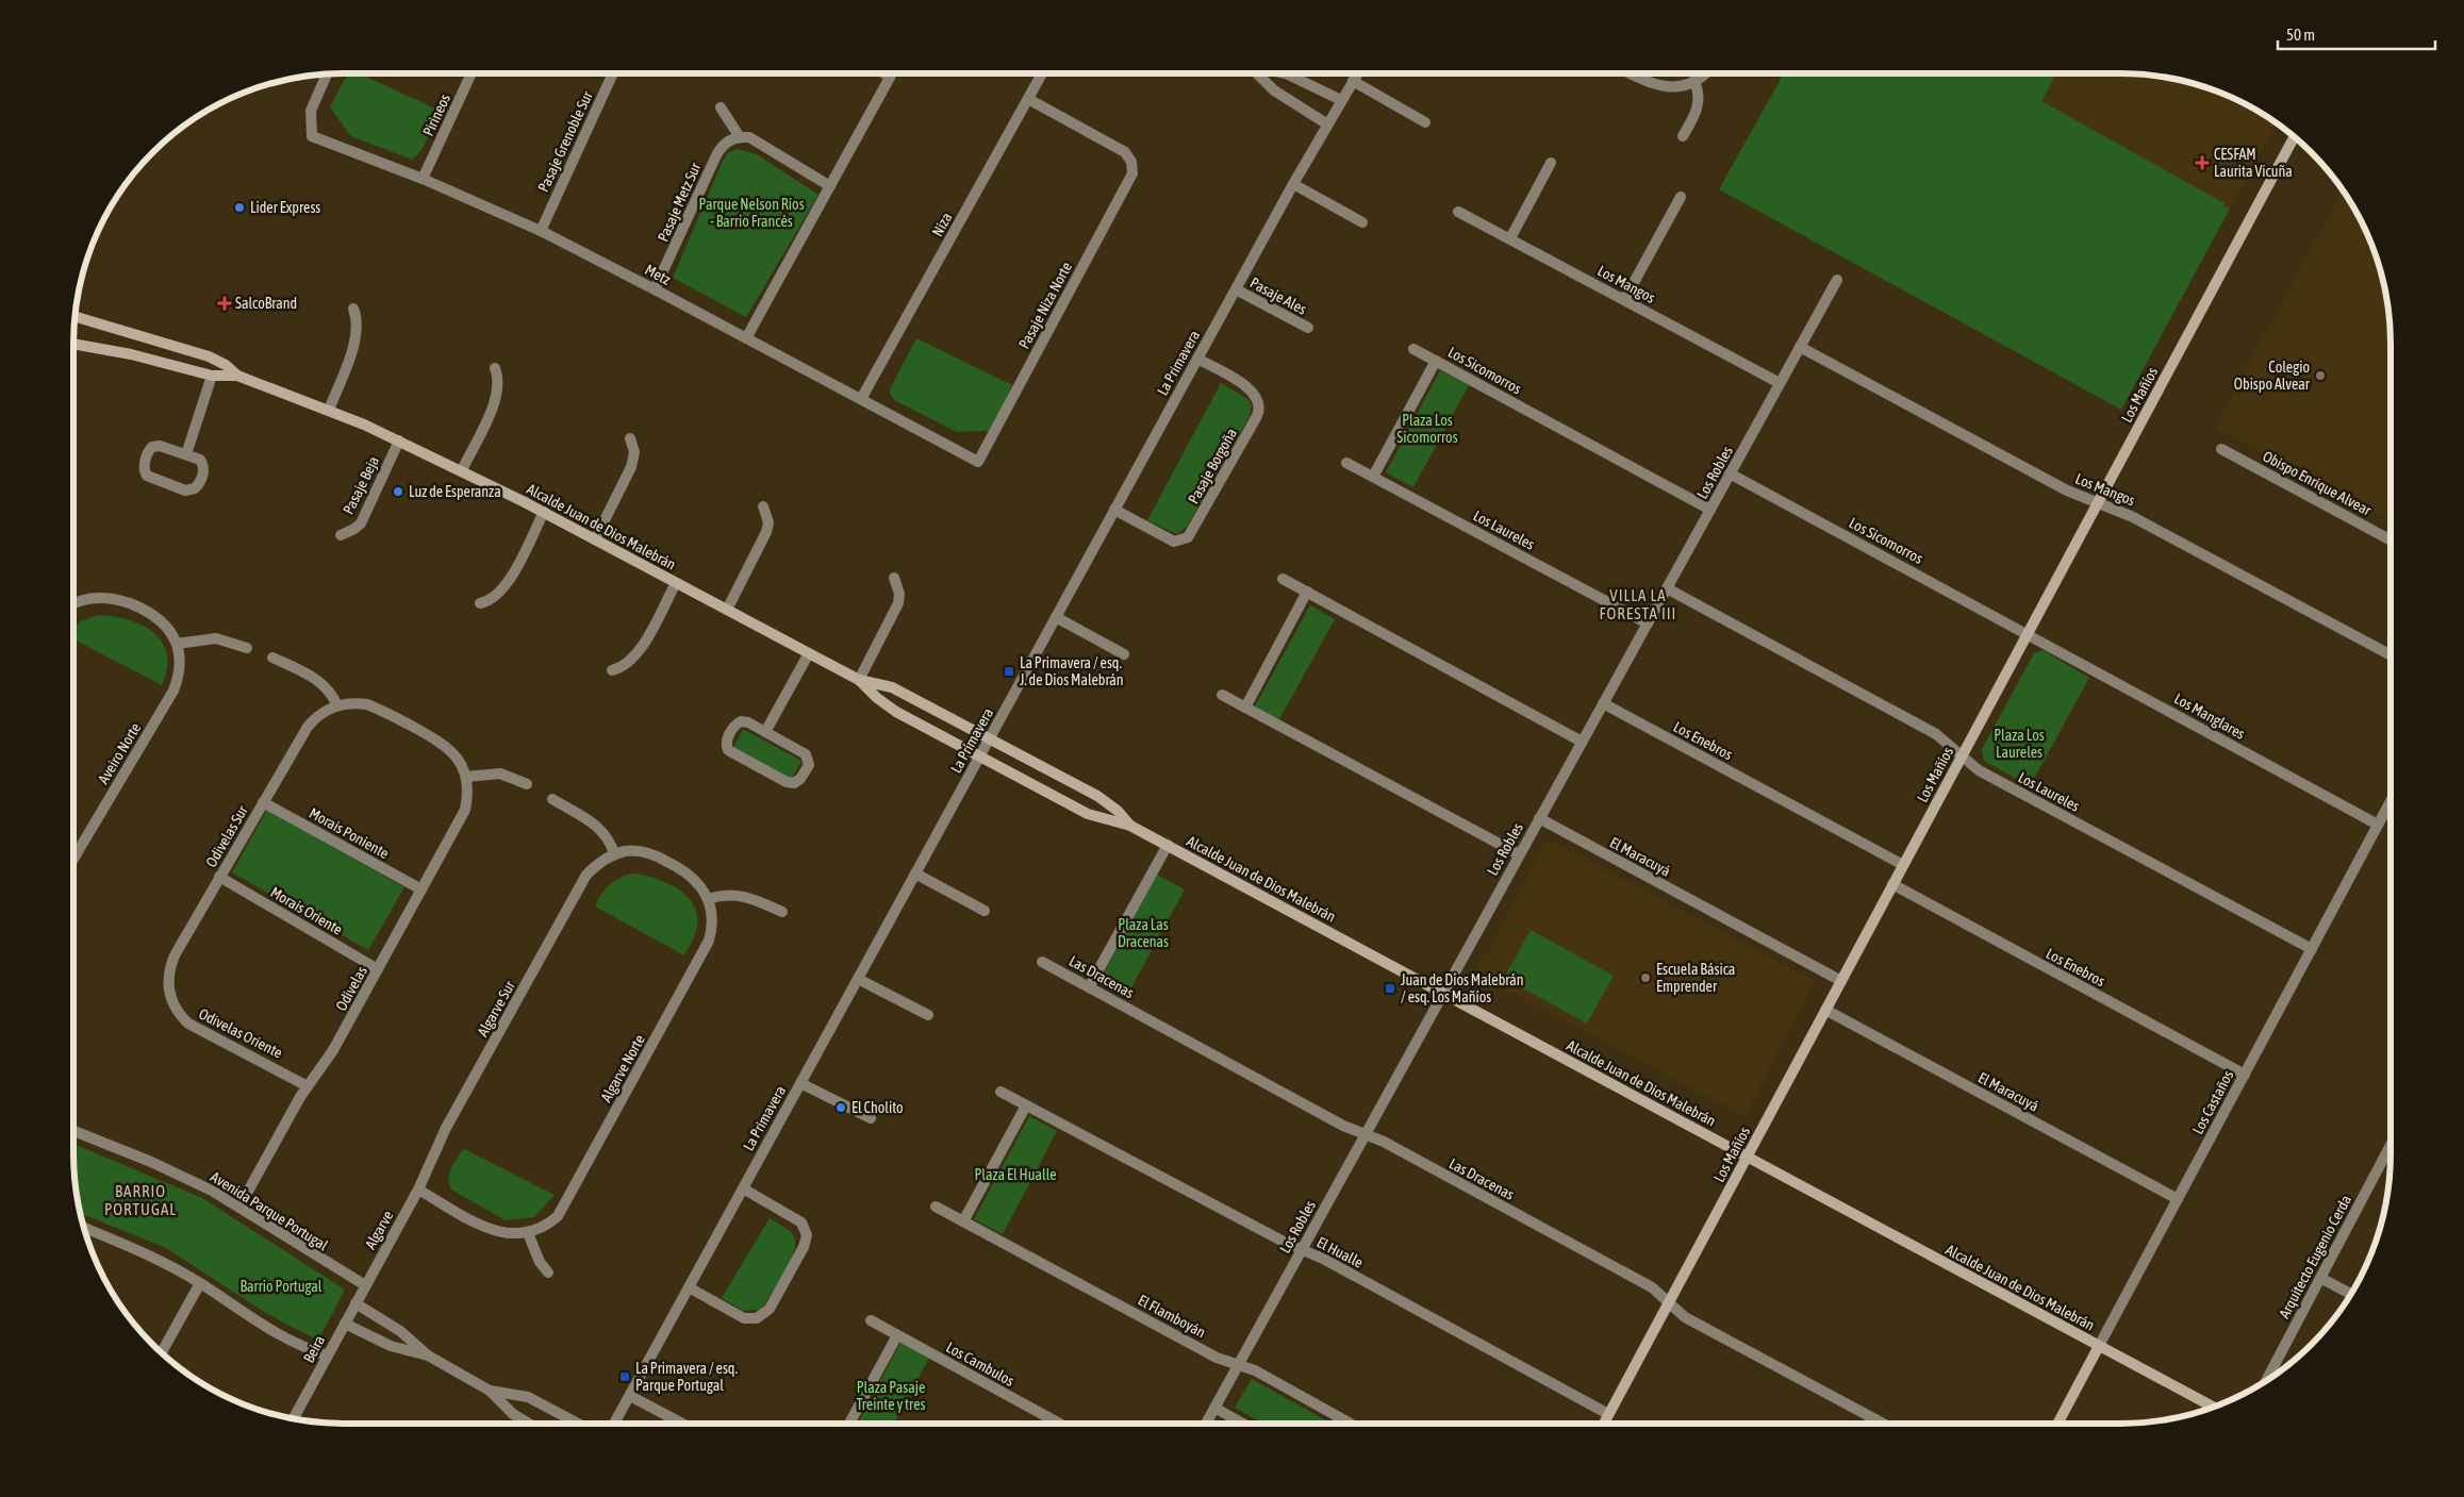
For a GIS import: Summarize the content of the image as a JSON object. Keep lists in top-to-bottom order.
{
  "streets": {
    "street": [
      "Pirineos",
      "Pasaje Grenoble Sur",
      "Pasaje Metz Sur",
      "Niza",
      "Metz",
      "Los Mangos",
      "Pasaje Ales",
      "Pasaje Niza Norte",
      "La Primavera",
      "Los Sicomorros",
      "Los Mañíos",
      "Pasaje Borgoña",
      "Los Robles",
      "Obispo Enrique Alvear",
      "Pasaje Beja",
      "Alcalde Juan de Dios Malebrán",
      "Los Laureles",
      "Los Manglares",
      "Los Enebros",
      "Aveiro Norte",
      "Morais Poniente",
      "Odivelas Sur",
      "El Maracuyá",
      "Morais Oriente",
      "Las Dracenas",
      "Odivelas",
      "Algarve Sur",
      "Odivelas Oriente",
      "Algarve Norte",
      "Los Castaños",
      "Avenida Parque Portugal",
      "Algarve",
      "El Hualle",
      "Arquitecto Eugenio Cerda",
      "El Flamboyán",
      "Beira",
      "Los Cambulos"
    ]
  },
  "crossings": [
    ["Pirineos", "Metz"],
    ["Pasaje Grenoble Sur", "Metz"],
    ["Pasaje Metz Sur", "Metz"],
    ["Niza", "Metz"],
    ["Niza", "Pasaje Niza Norte"],
    ["Metz", "Pasaje Niza Norte"],
    ["Los Mangos", "Los Mañíos"],
    ["Los Mangos", "Los Robles"],
    ["Pasaje Ales", "La Primavera"],
    ["La Primavera", "Pasaje Borgoña"],
    ["La Primavera", "Alcalde Juan de Dios Malebrán"],
    ["Los Sicomorros", "Los Mañíos"],
    ["Los Sicomorros", "Los Robles"],
    ["Los Sicomorros", "Los Manglares"],
    ["Los Mañíos", "Alcalde Juan de Dios Malebrán"],
    ["Los Mañíos", "Los Laureles"],
    ["Los Mañíos", "Los Manglares"],
    ["Los Mañíos", "Los Enebros"],
    ["Los Mañíos", "El Maracuyá"],
    ["Los Mañíos", "Las Dracenas"],
    ["Los Mañíos", "El Hualle"],
    ["Los Robles", "Alcalde Juan de Dios Malebrán"],
    ["Los Robles", "Los Laureles"],
    ["Los Robles", "Los Enebros"],
    ["Los Robles", "El Maracuyá"],
    ["Los Robles", "Las Dracenas"],
    ["Los Robles", "El Hualle"],
    ["Los Robles", "El Flamboyán"],
    ["Pasaje Beja", "Alcalde Juan de Dios Malebrán"],
    ["Alcalde Juan de Dios Malebrán", "Los Castaños"],
    ["Los Laureles", "Los Castaños"],
    ["Los Manglares", "Los Castaños"],
    ["Los Enebros", "Los Castaños"],
    ["Morais Poniente", "Odivelas Sur"],
    ["Morais Poniente", "Odivelas"],
    ["Odivelas Sur", "Morais Oriente"],
    ["Odivelas Sur", "Odivelas Oriente"],
    ["El Maracuyá", "Los Castaños"],
    ["Morais Oriente", "Odivelas"],
    ["Odivelas", "Odivelas Oriente"],
    ["Odivelas", "Avenida Parque Portugal"],
    ["Algarve Sur", "Algarve Norte"],
    ["Algarve Sur", "Algarve"],
    ["Algarve Norte", "Algarve"],
    ["Avenida Parque Portugal", "Algarve"],
    ["Avenida Parque Portugal", "Beira"],
    ["Algarve", "Beira"]
  ],
  "districts": ["VILLA LA FORESTA III", "BARRIO PORTUGAL"],
  "parks": [
    "Parque Nelson Ríos - Barrio Francés",
    "Plaza Los Sicomorros",
    "Plaza Los Laureles",
    "Plaza Las Dracenas",
    "Plaza El Hualle",
    "Barrio Portugal",
    "Plaza Pasaje Treinte y tres"
  ],
  "places": {
    "health": ["CESFAM Laurita Vicuña", "SalcoBrand"],
    "other": [
      "Lider Express",
      "Colegio Obispo Alvear",
      "Luz de Esperanza",
      "Escuela Básica Emprender",
      "El Cholito"
    ],
    "transit": ["La Primavera / esq. J. de Dios Malebrán", "Juan de Dios Malebrán / esq. Los Mañíos", "La Primavera / esq. Parque Portugal"]
  },
  "scale_bar": "50 m"
}
